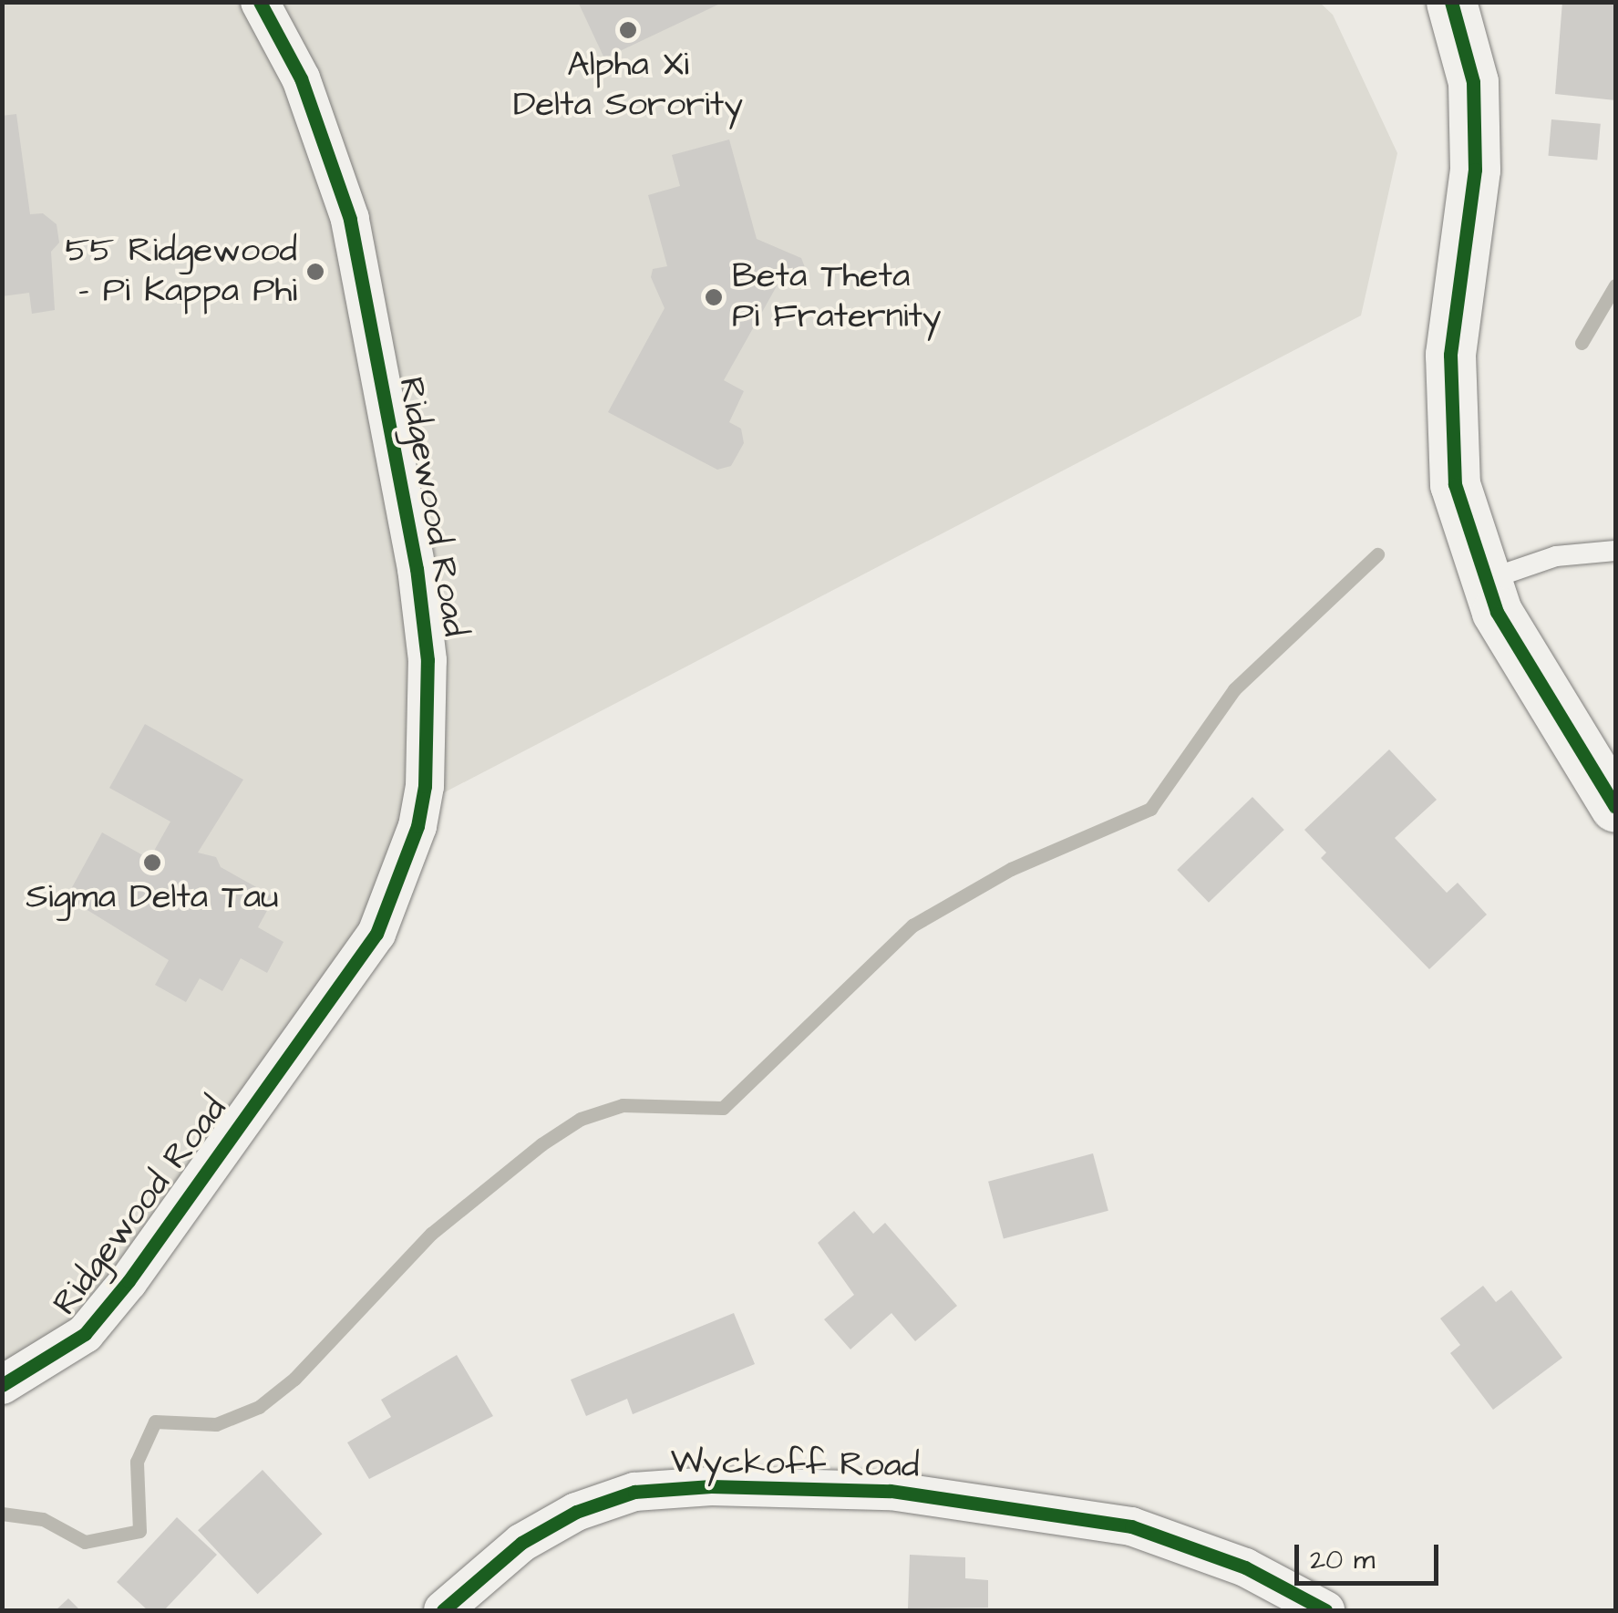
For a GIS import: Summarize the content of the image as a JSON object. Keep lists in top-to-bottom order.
{
  "streets": {
    "street": ["Ridgewood Road", "Wyckoff Road"]
  },
  "places": [
    "Alpha Xi Delta Sorority",
    "55 Ridgewood - Pi Kappa Phi",
    "Beta Theta Pi Fraternity",
    "Sigma Delta Tau"
  ],
  "scale_bar": "20 m"
}
